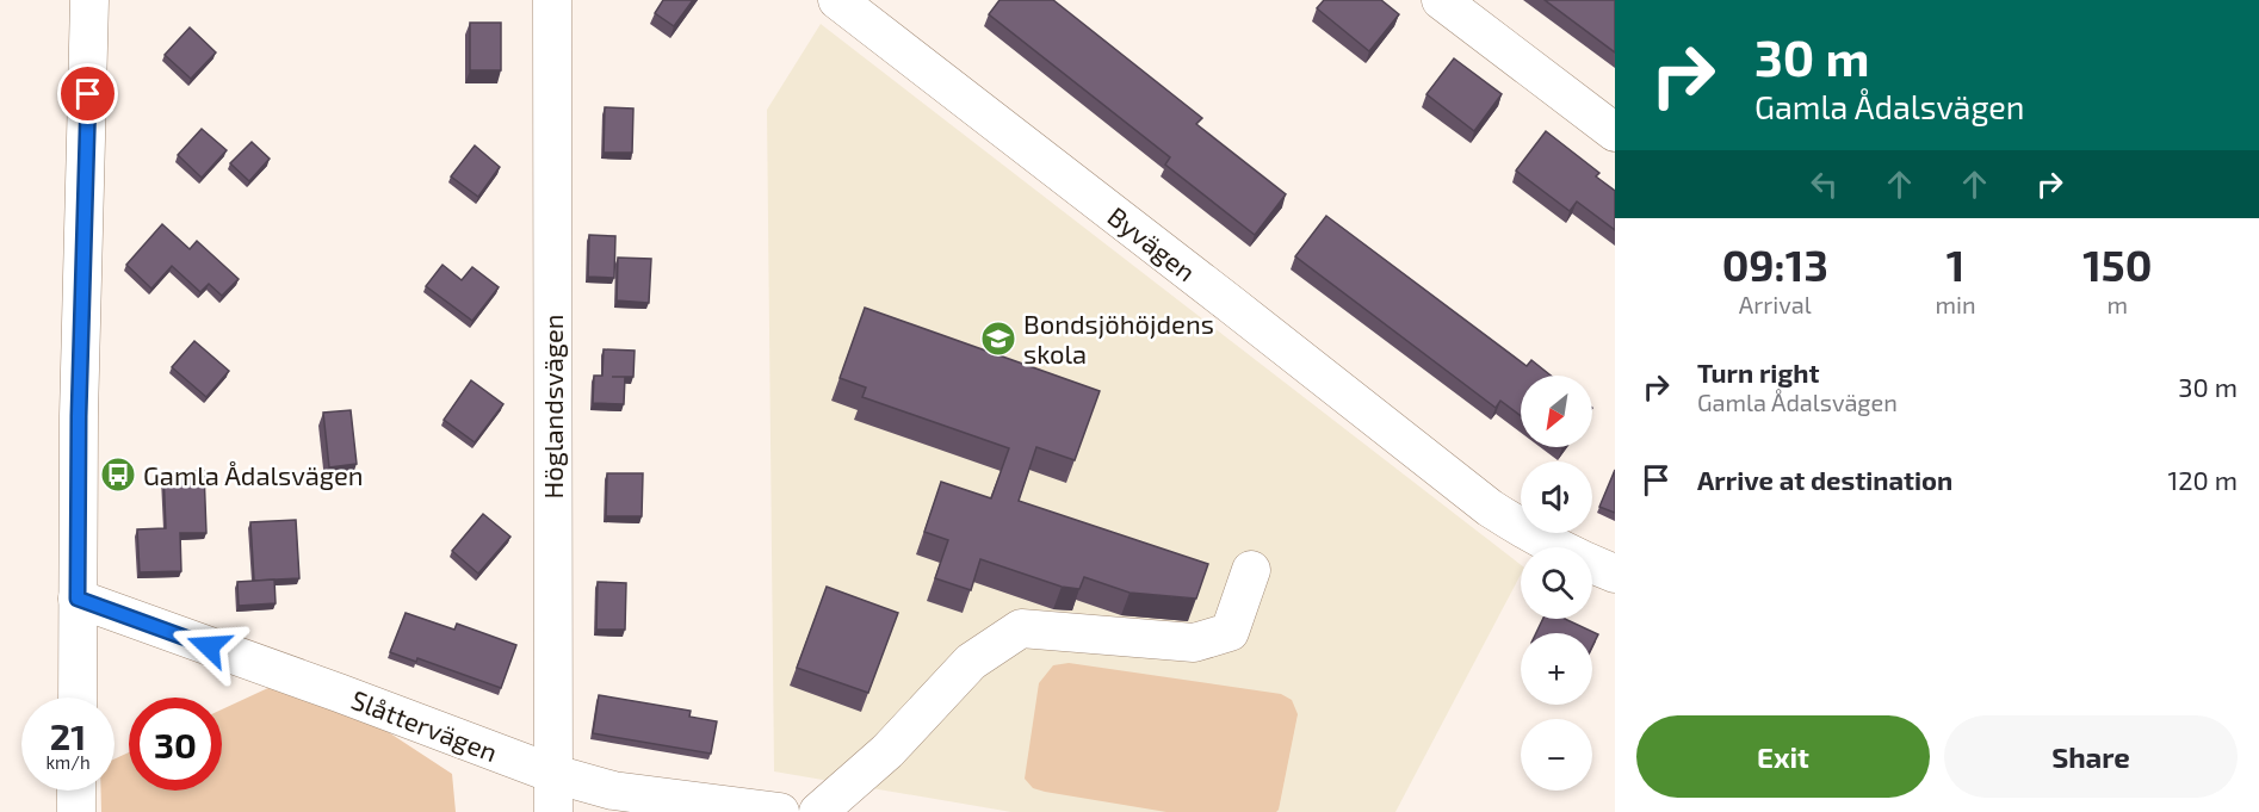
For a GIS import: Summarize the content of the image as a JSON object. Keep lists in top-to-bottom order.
{
  "streets": {
    "street": ["Byvägen", "Höglandsvägen", "Slåttervägen"]
  },
  "crossings": [
    ["Höglandsvägen", "Slåttervägen"]
  ],
  "places": {
    "school or university": ["Bondsjöhöjdens skola"],
    "bus stop": ["Gamla Ådalsvägen"]
  },
  "north": "bottom left",
  "page": {
    "turn": ["30 m", "Gamla Ådalsvägen"],
    "eta": [
      "09:13",
      "Arrival",
      "1",
      "min",
      "150",
      "m"
    ],
    "list": [
      {
        "name": "Turn right",
        "note": "Gamla Ådalsvägen",
        "value": "30 m"
      },
      {
        "name": "Arrive at destination",
        "value": "120 m"
      }
    ],
    "map_buttons": ["+", "−"],
    "speed": "21 km/h",
    "limit": "30",
    "buttons": ["Exit", "Share"]
  }
}
